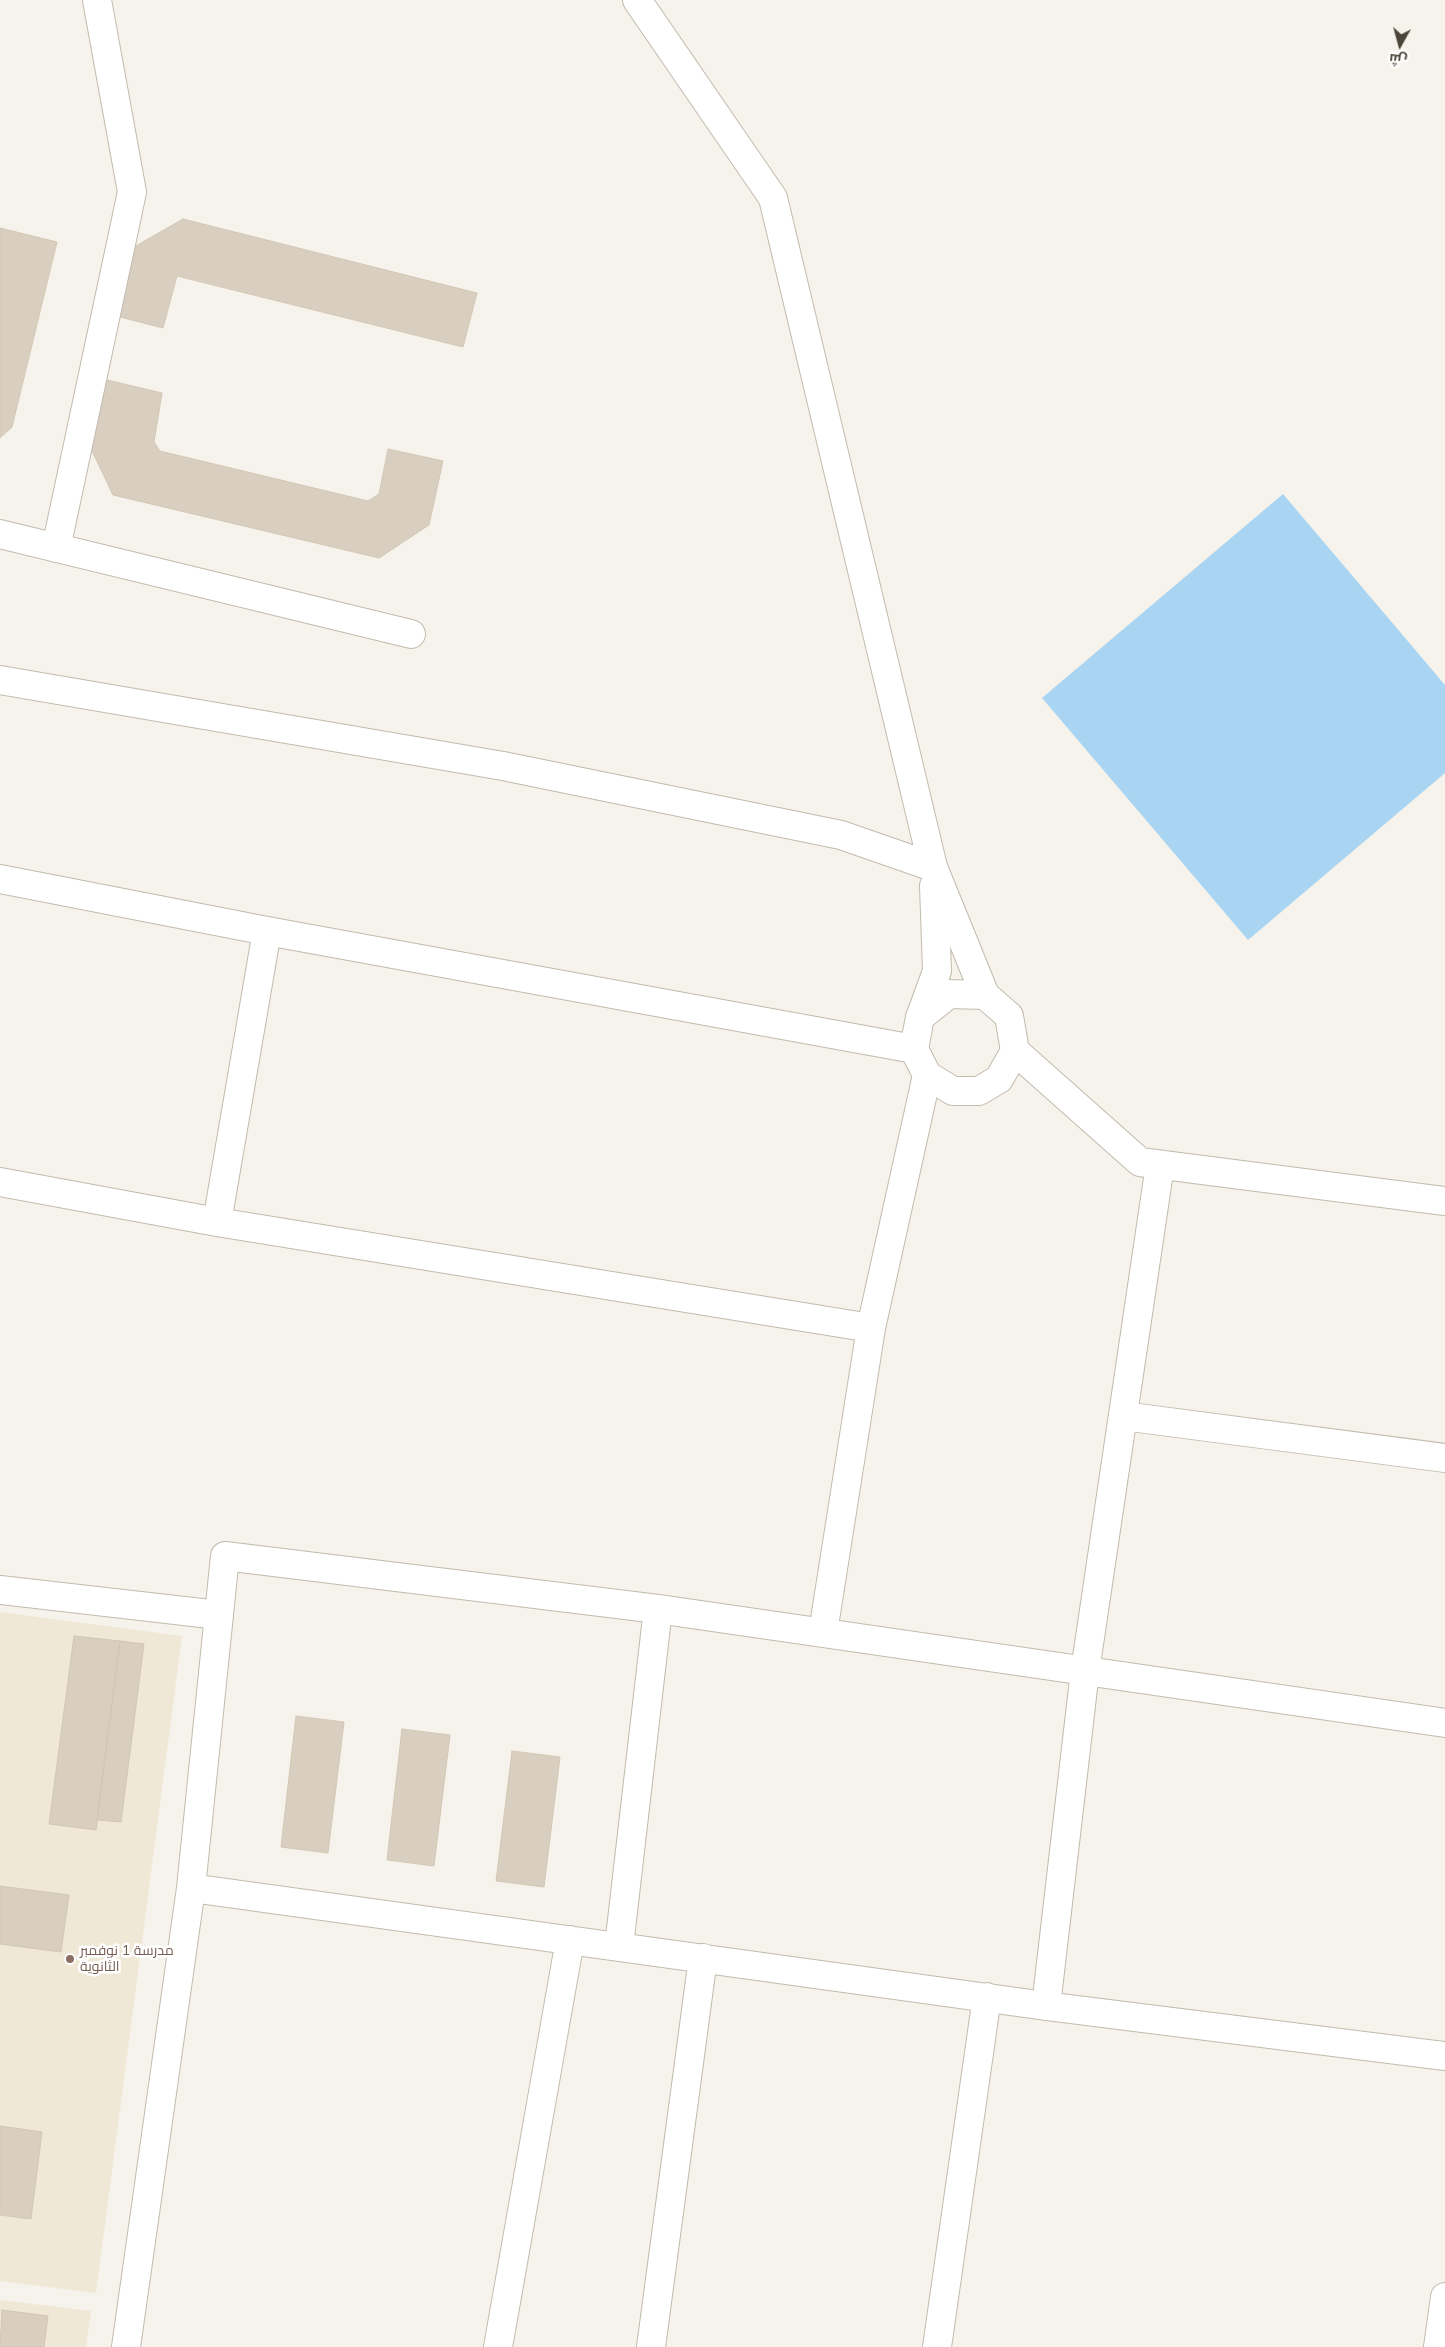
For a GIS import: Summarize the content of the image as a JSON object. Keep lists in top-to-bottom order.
{
  "places": ["مدرسة 1 نوفمبر الثانوية"],
  "north": "bottom"
}
